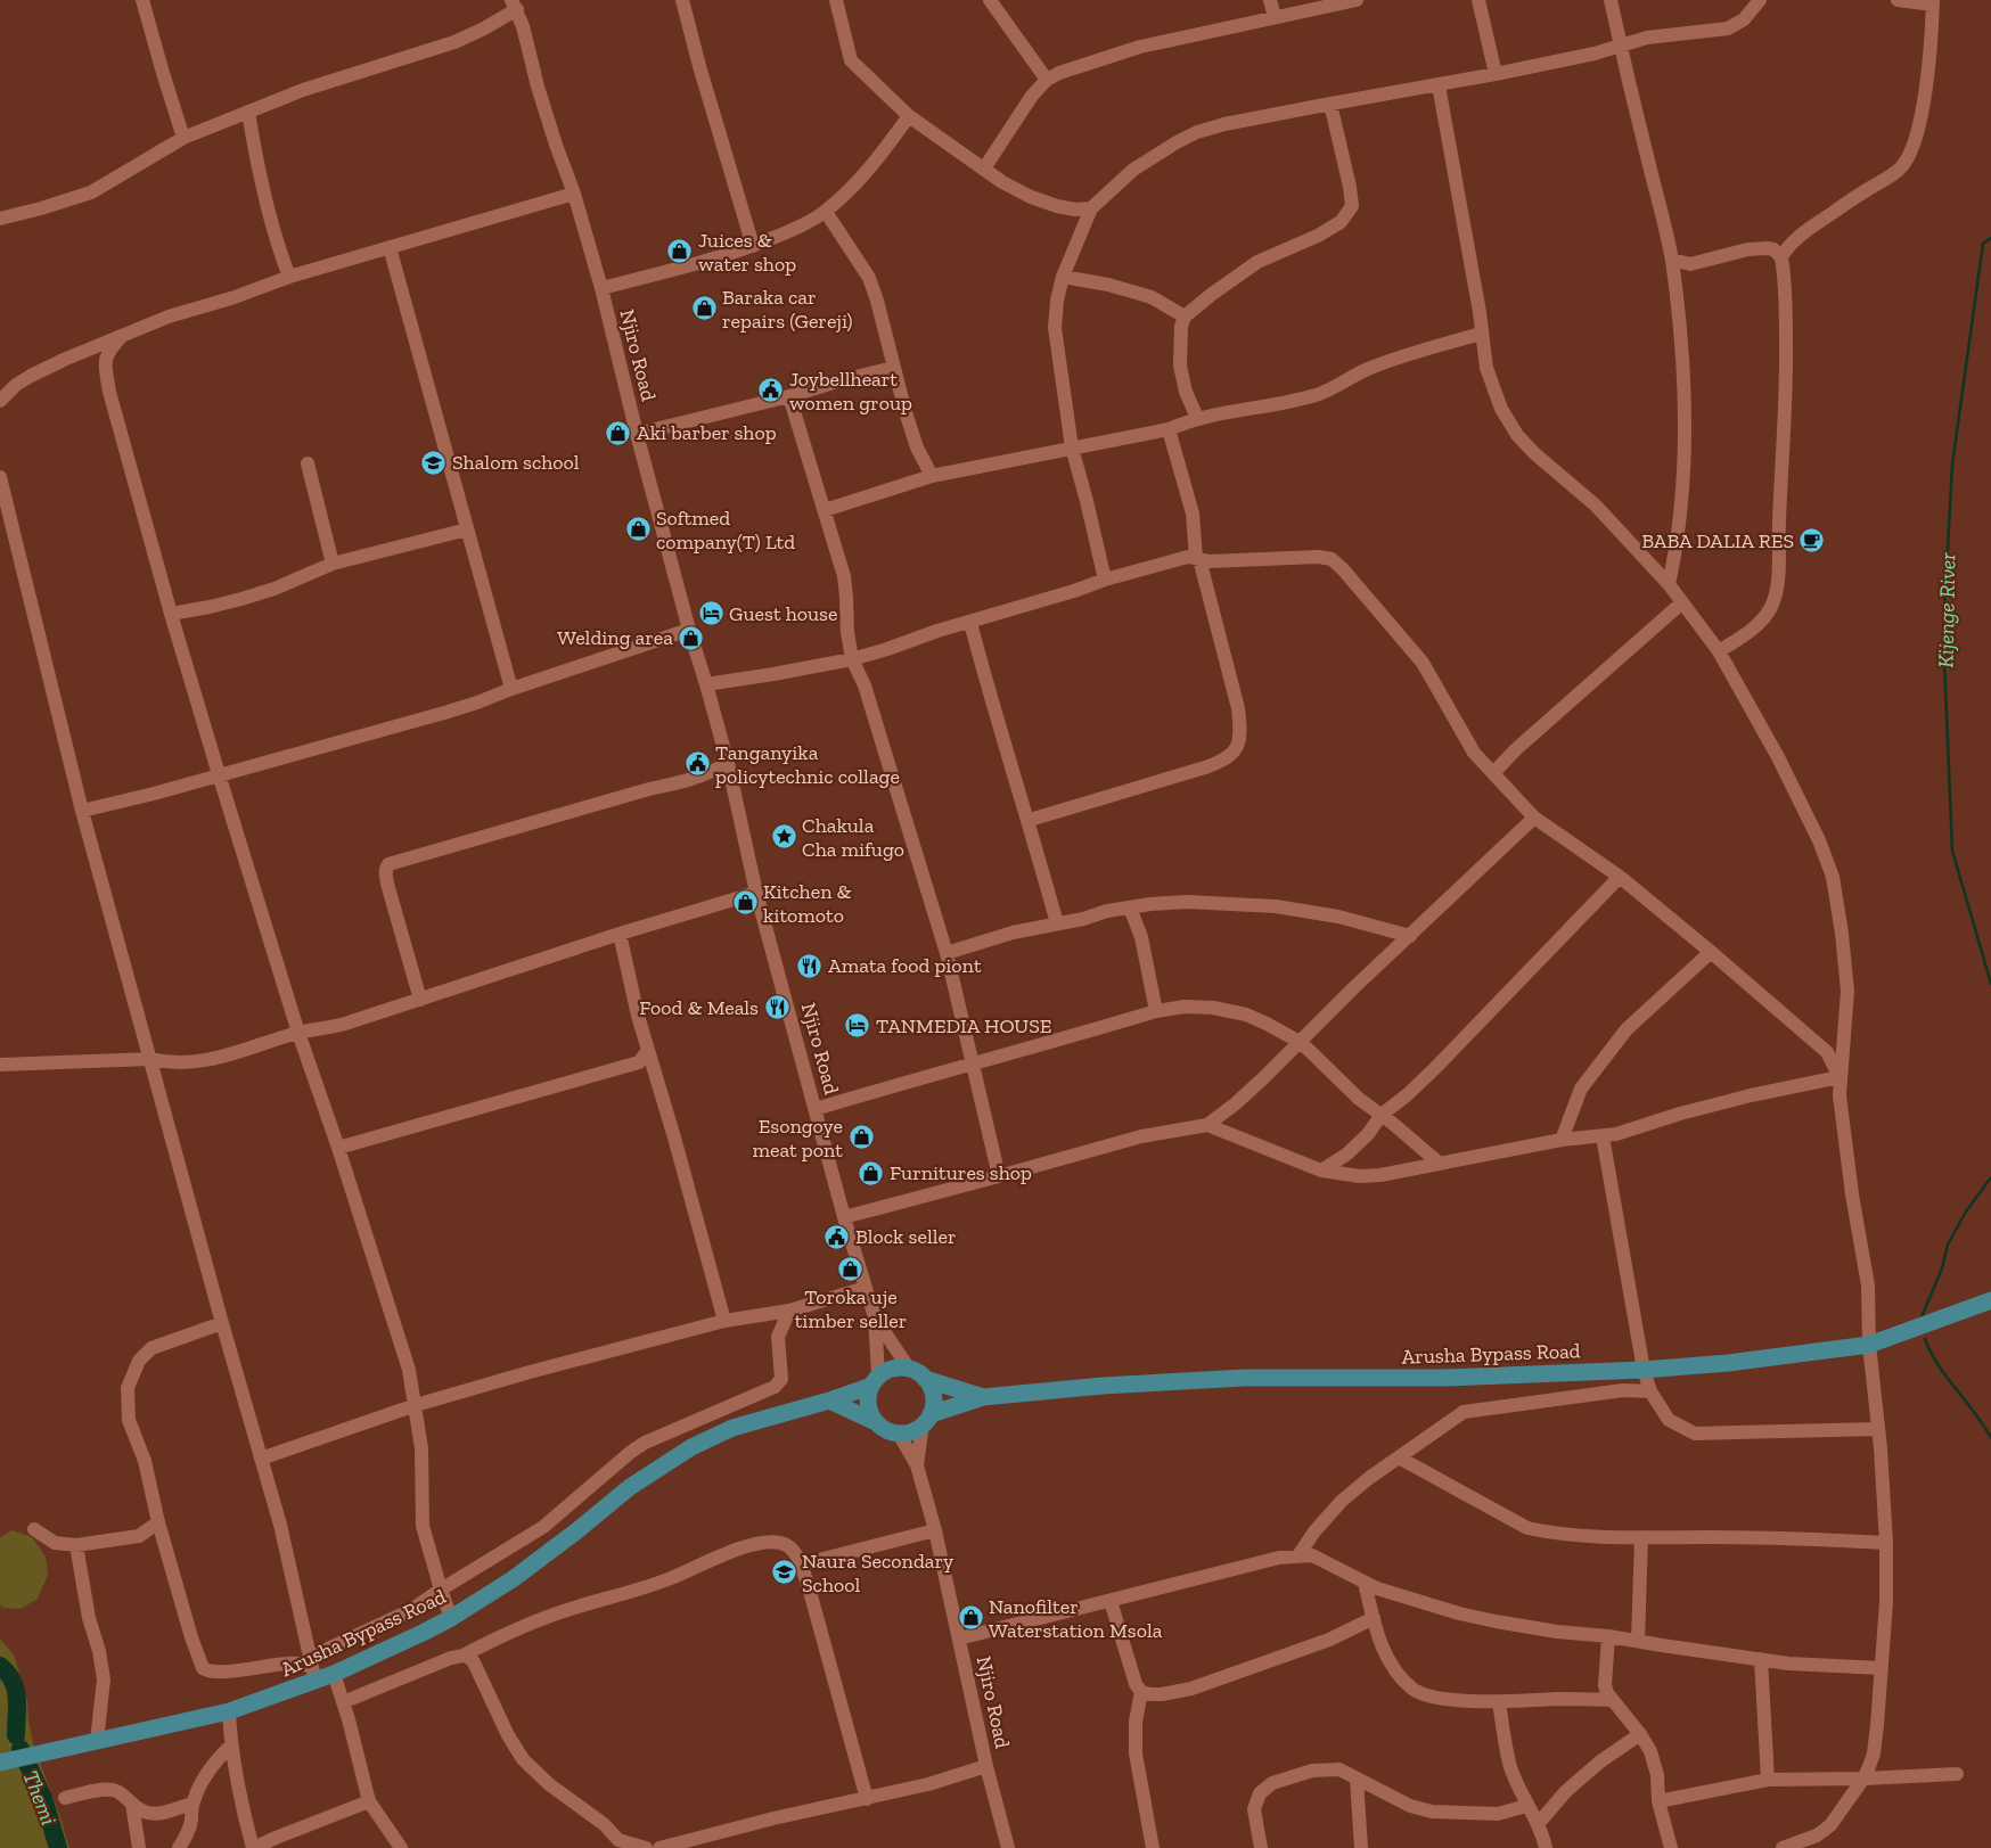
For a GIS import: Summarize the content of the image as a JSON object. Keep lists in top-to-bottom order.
{
  "streets": {
    "main road": ["Arusha Bypass Road"],
    "street": ["Njiro Road"]
  },
  "crossings": [
    ["Njiro Road", "Arusha Bypass Road"]
  ],
  "water": ["Kijenge River", "Themi"],
  "places": {
    "shop": [
      "Juices & water shop",
      "Baraka car repairs (Gereji)",
      "Aki barber shop",
      "Softmed company(T) Ltd",
      "Welding area",
      "Kitchen & kitomoto",
      "Esongoye meat pont",
      "Furnitures shop",
      "Toroka uje timber seller",
      "Nanofilter Waterstation Msola"
    ],
    "public building": ["Joybellheart women group", "Tanganyika policytechnic collage", "Block seller"],
    "school or university": ["Shalom school", "Naura Secondary School"],
    "cafe": ["BABA DALIA RES"],
    "hotel": ["Guest house", "TANMEDIA HOUSE"],
    "place": ["Chakula Cha mifugo"],
    "restaurant": ["Amata food piont", "Food & Meals"]
  }
}
